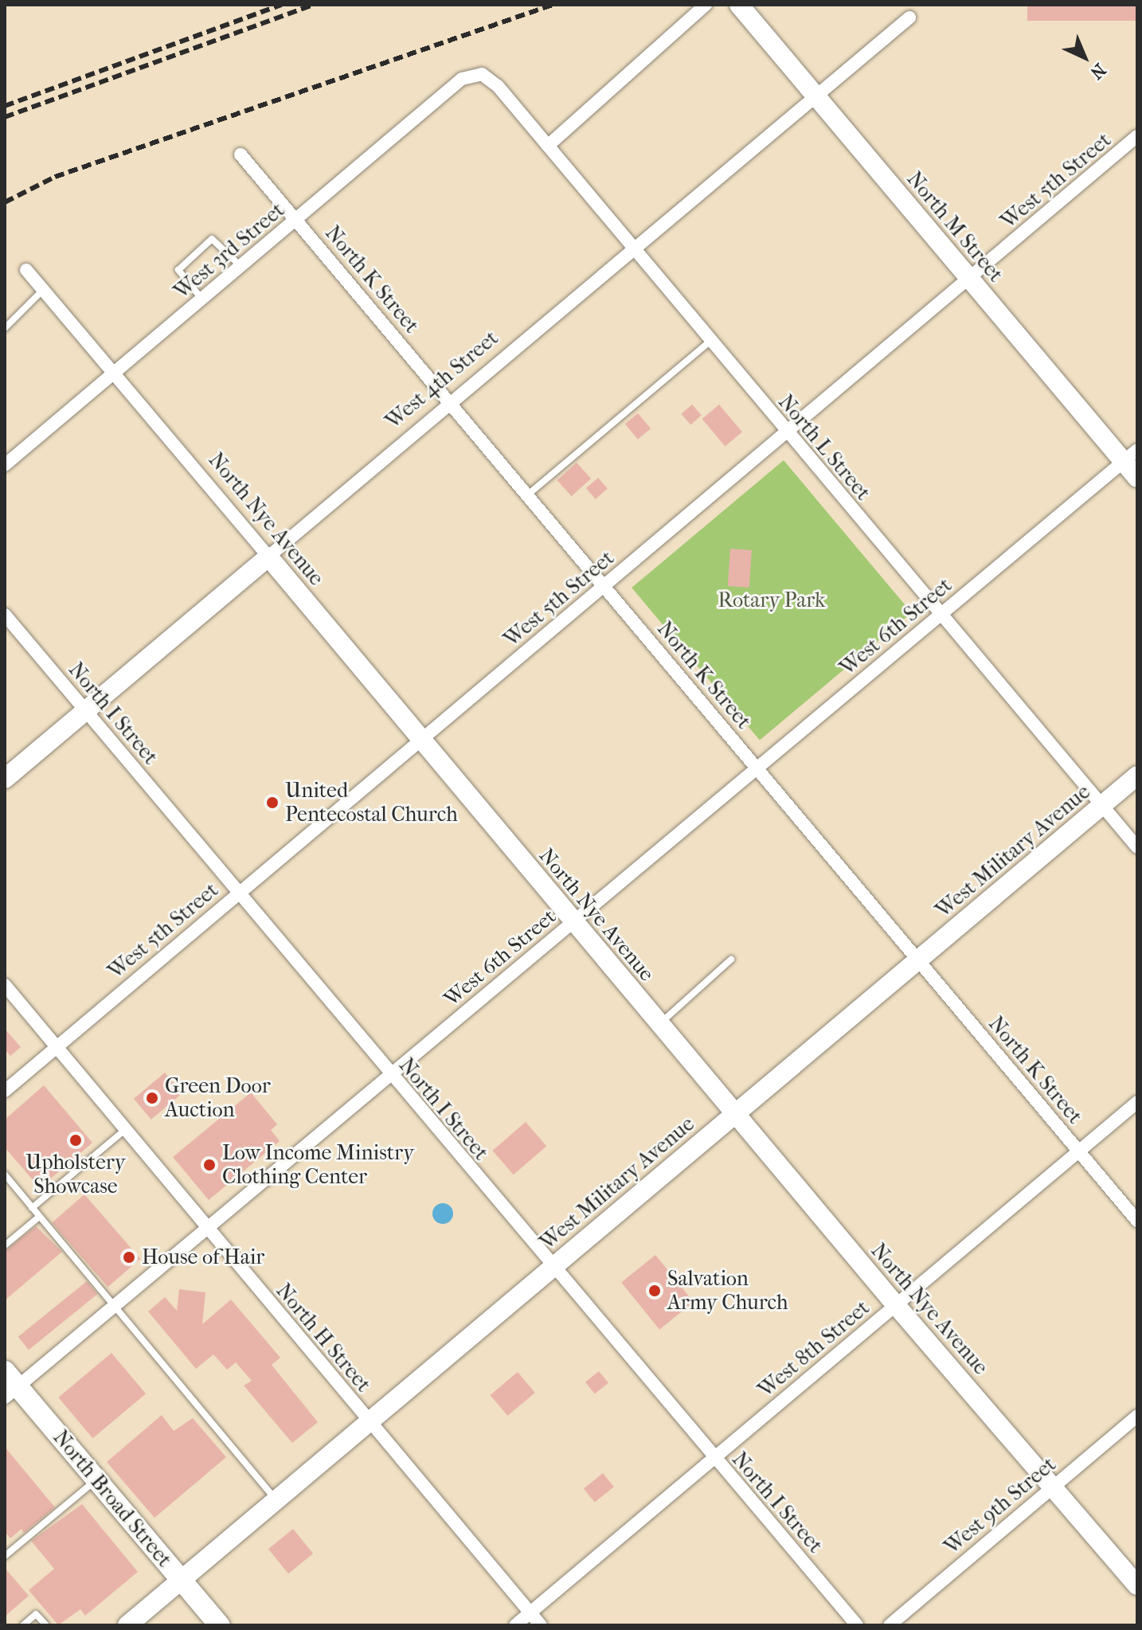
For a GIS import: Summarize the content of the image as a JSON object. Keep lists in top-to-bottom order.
{
  "streets": {
    "main road": [
      "North M Street",
      "West 4th Street",
      "North Nye Avenue",
      "West Military Avenue",
      "North Broad Street"
    ],
    "street": [
      "West 5th Street",
      "West 3rd Street",
      "North K Street",
      "North L Street",
      "West 6th Street",
      "North I Street",
      "North H Street",
      "West 8th Street",
      "West 9th Street"
    ]
  },
  "crossings": [
    ["West 5th Street", "North M Street"],
    ["West 5th Street", "North K Street"],
    ["West 5th Street", "North L Street"],
    ["West 5th Street", "North Nye Avenue"],
    ["West 5th Street", "North I Street"],
    ["West 5th Street", "North H Street"],
    ["North M Street", "West 4th Street"],
    ["North M Street", "West 6th Street"],
    ["West 3rd Street", "North K Street"],
    ["West 3rd Street", "North L Street"],
    ["West 3rd Street", "North Nye Avenue"],
    ["North K Street", "West 4th Street"],
    ["North K Street", "West 6th Street"],
    ["North K Street", "West Military Avenue"],
    ["North K Street", "West 8th Street"],
    ["West 4th Street", "North L Street"],
    ["West 4th Street", "North Nye Avenue"],
    ["West 4th Street", "North I Street"],
    ["North L Street", "West 6th Street"],
    ["North L Street", "West Military Avenue"],
    ["North Nye Avenue", "West 6th Street"],
    ["North Nye Avenue", "West Military Avenue"],
    ["North Nye Avenue", "West 8th Street"],
    ["North Nye Avenue", "West 9th Street"],
    ["West 6th Street", "North I Street"],
    ["West 6th Street", "North H Street"],
    ["West 6th Street", "North Broad Street"],
    ["North I Street", "West Military Avenue"],
    ["North I Street", "West 8th Street"],
    ["West Military Avenue", "North H Street"],
    ["West Military Avenue", "North Broad Street"],
    ["North H Street", "West 8th Street"]
  ],
  "parks": ["Rotary Park"],
  "places": [
    "United Pentecostal Church",
    "Green Door Auction",
    "Upholstery Showcase",
    "Low Income Ministry Clothing Center",
    "House of Hair",
    "Salvation Army Church"
  ],
  "north": "bottom right"
}
